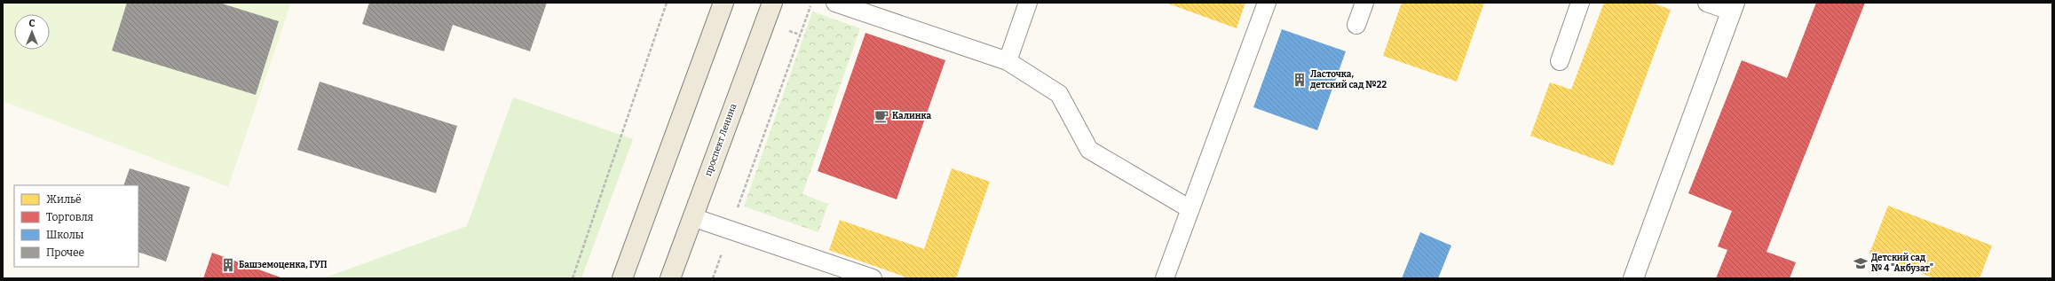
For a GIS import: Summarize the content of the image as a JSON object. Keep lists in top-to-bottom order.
{
  "streets": {
    "main road": ["проспект Ленина"]
  },
  "places": {
    "building": ["Ласточка, детский сад №22", "Башземоценка, ГУП"],
    "cafe": ["Калинка"],
    "school or university": ["Детский сад № 4 \"Акбузат\""]
  },
  "legend": [
    "Жильё",
    "Торговля",
    "Школы",
    "Прочее"
  ],
  "north": "top"
}
